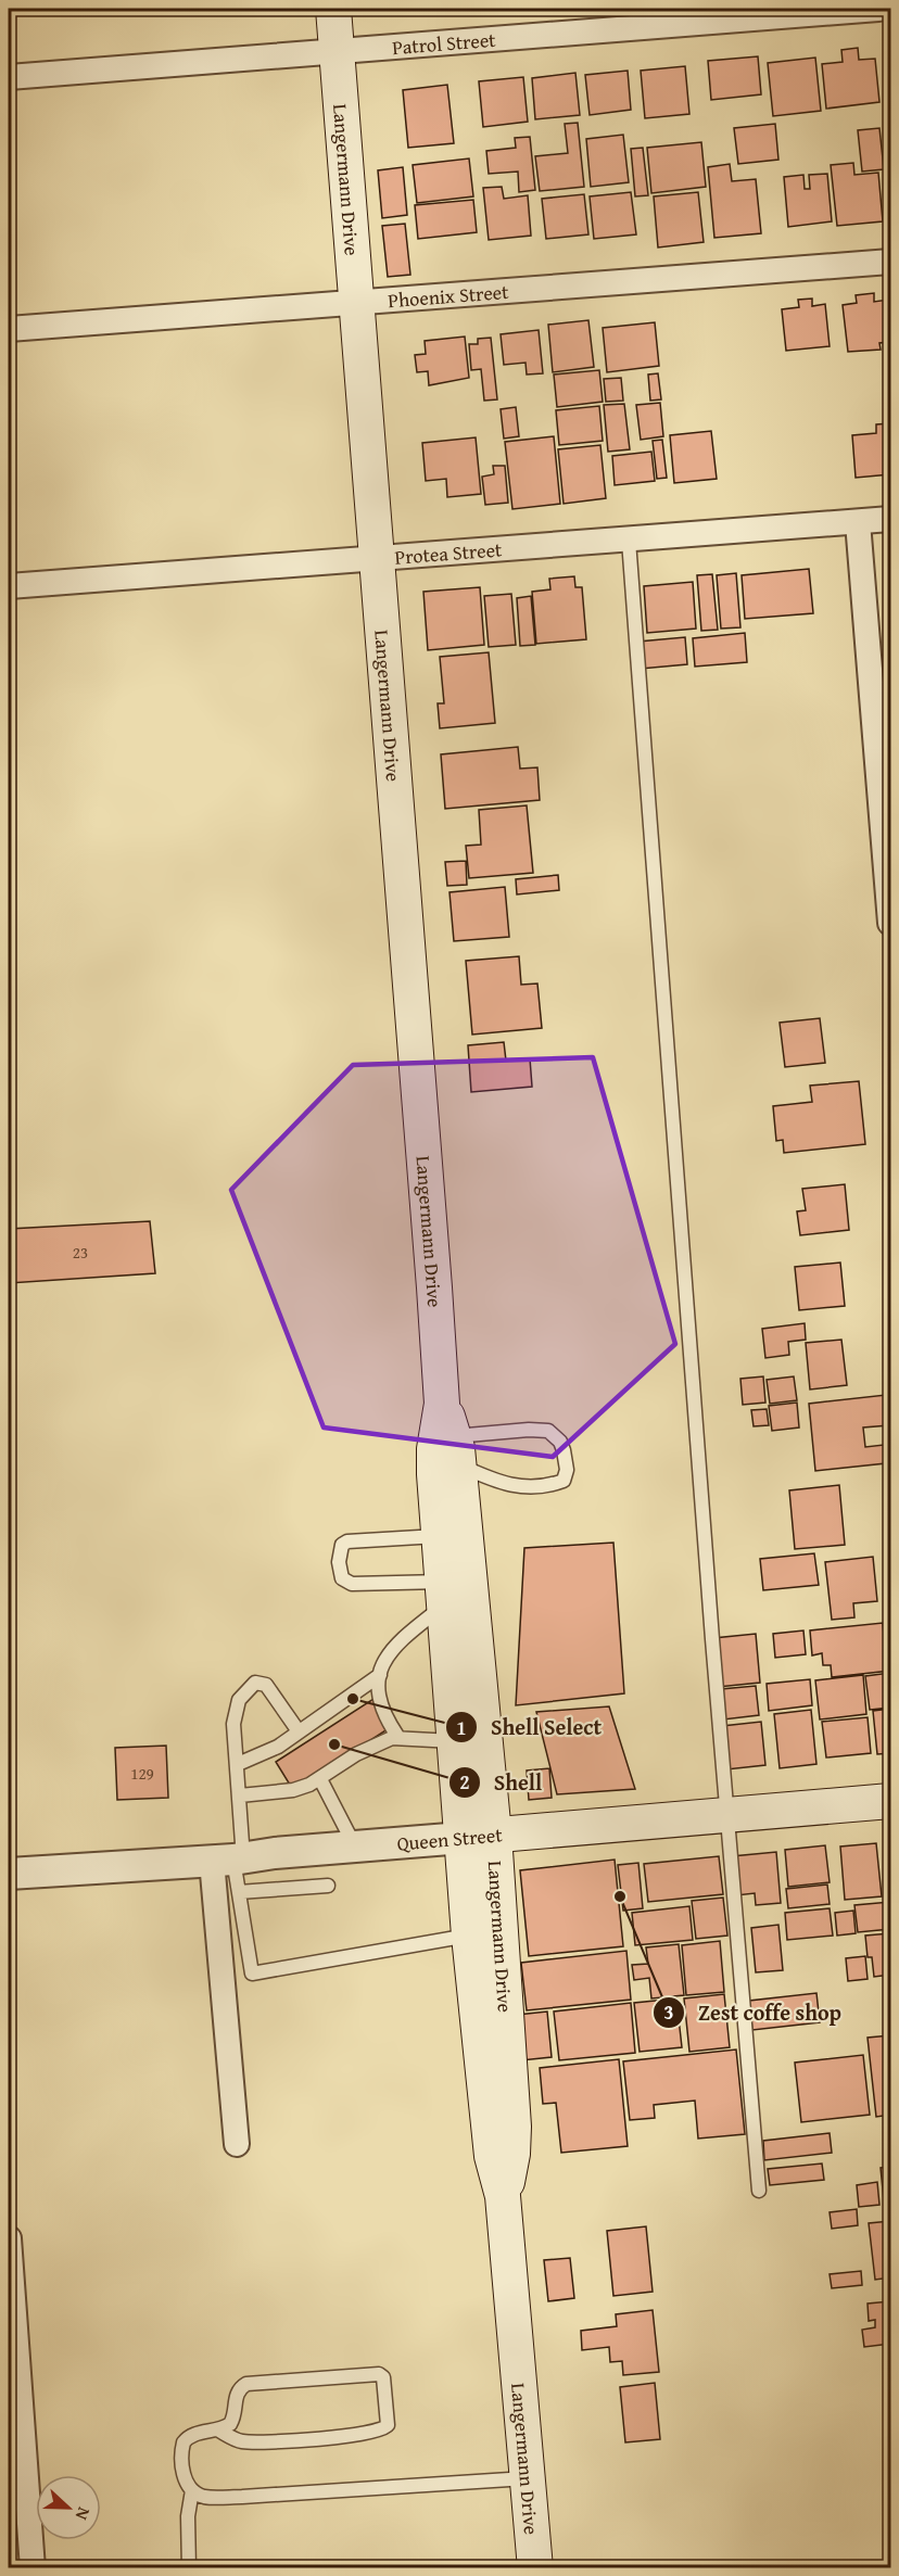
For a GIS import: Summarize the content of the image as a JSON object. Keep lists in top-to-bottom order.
{
  "streets": {
    "main road": ["Langermann Drive", "Queen Street"],
    "street": ["Patrol Street", "Phoenix Street", "Protea Street"]
  },
  "crossings": [
    ["Patrol Street", "Langermann Drive"],
    ["Langermann Drive", "Phoenix Street"],
    ["Langermann Drive", "Protea Street"],
    ["Langermann Drive", "Queen Street"]
  ],
  "places": ["Shell Select", "Shell", "Zest coffe shop"],
  "house_numbers": ["23", "129"],
  "north": "right"
}
